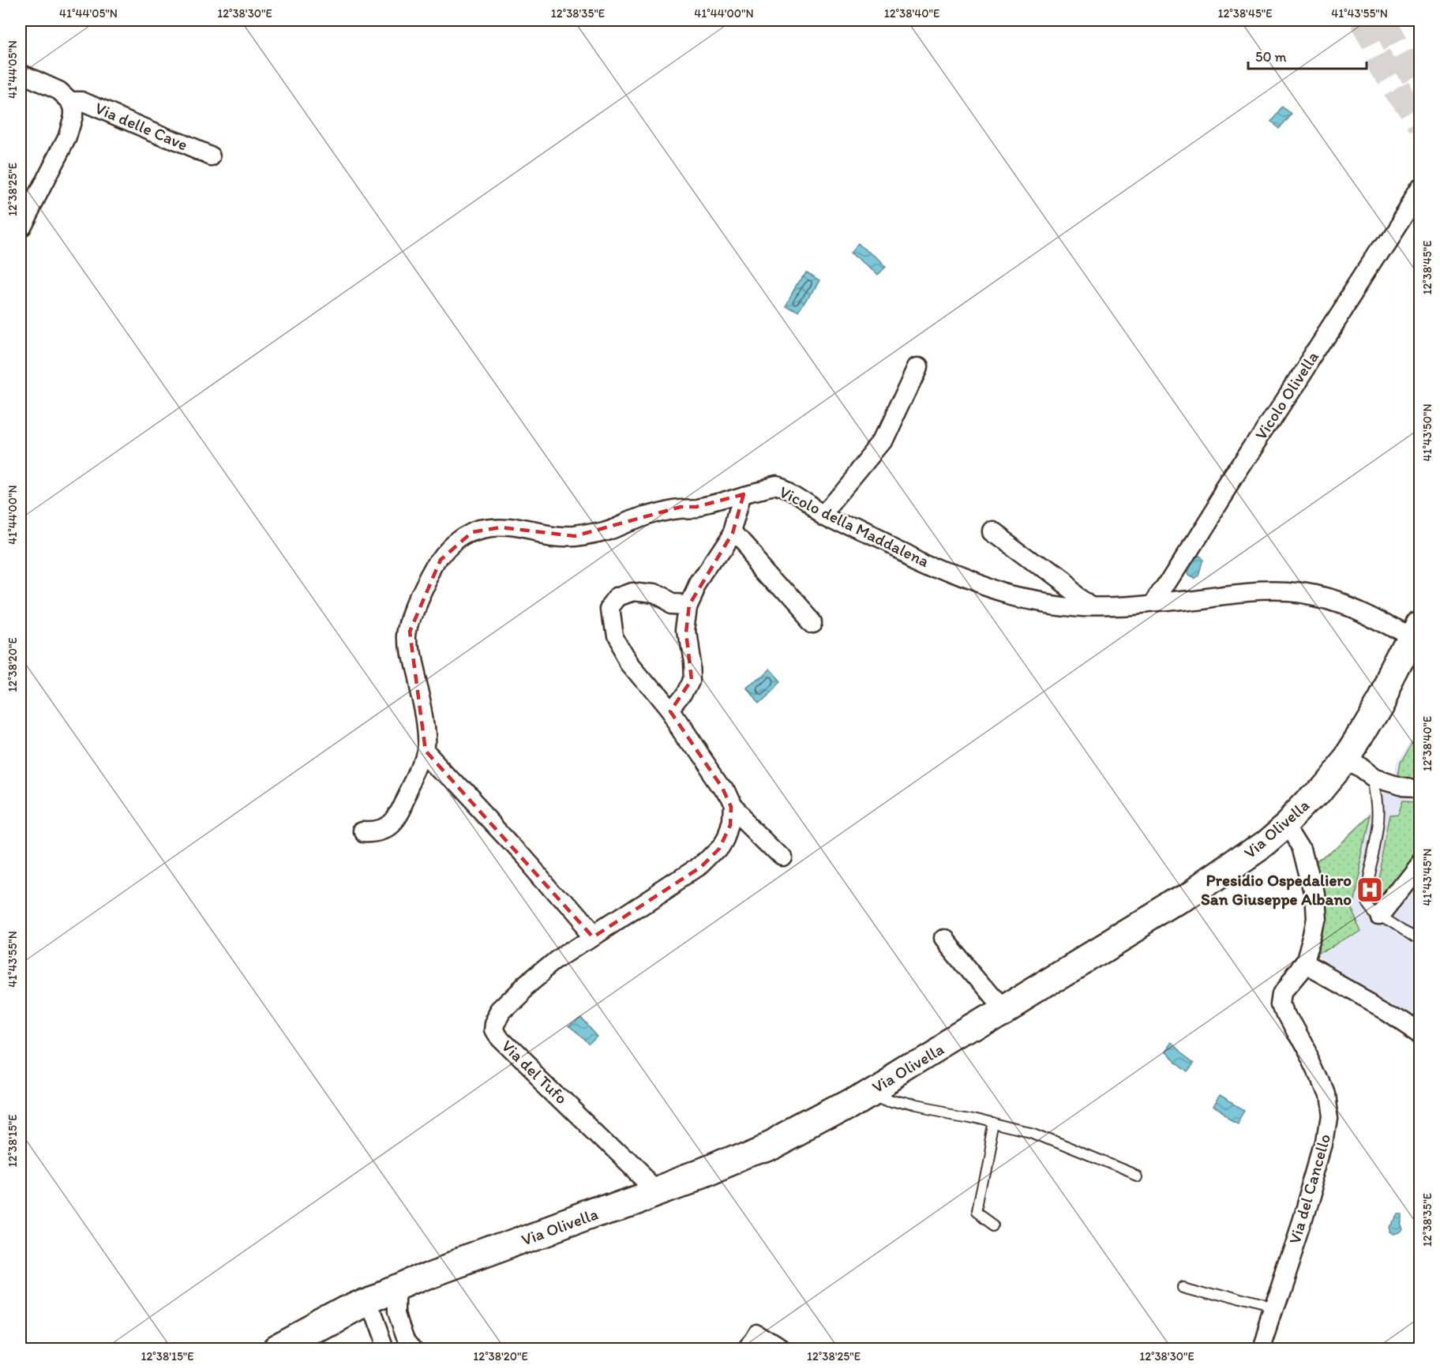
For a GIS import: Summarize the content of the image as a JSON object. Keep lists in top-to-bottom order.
{
  "streets": {
    "main road": ["Via Olivella"],
    "street": [
      "Via delle Cave",
      "Vicolo Olivella",
      "Vicolo della Maddalena",
      "Via del Tufo",
      "Via del Cancello"
    ]
  },
  "crossings": [
    ["Vicolo Olivella", "Vicolo della Maddalena"],
    ["Vicolo della Maddalena", "Via Olivella"],
    ["Via Olivella", "Via del Tufo"],
    ["Via Olivella", "Via del Cancello"]
  ],
  "places": {
    "hospital": ["Presidio Ospedaliero San Giuseppe Albano"]
  },
  "scale_bar": "50 m",
  "coordinates": [
    "41°44'05\"N",
    "12°38'30\"E",
    "12°38'35\"E",
    "41°44'00\"N",
    "12°38'40\"E",
    "12°38'45\"E",
    "41°43'55\"N",
    "12°38'25\"E",
    "41°43'50\"N",
    "12°38'20\"E",
    "41°43'45\"N",
    "12°38'15\"E"
  ]
}
